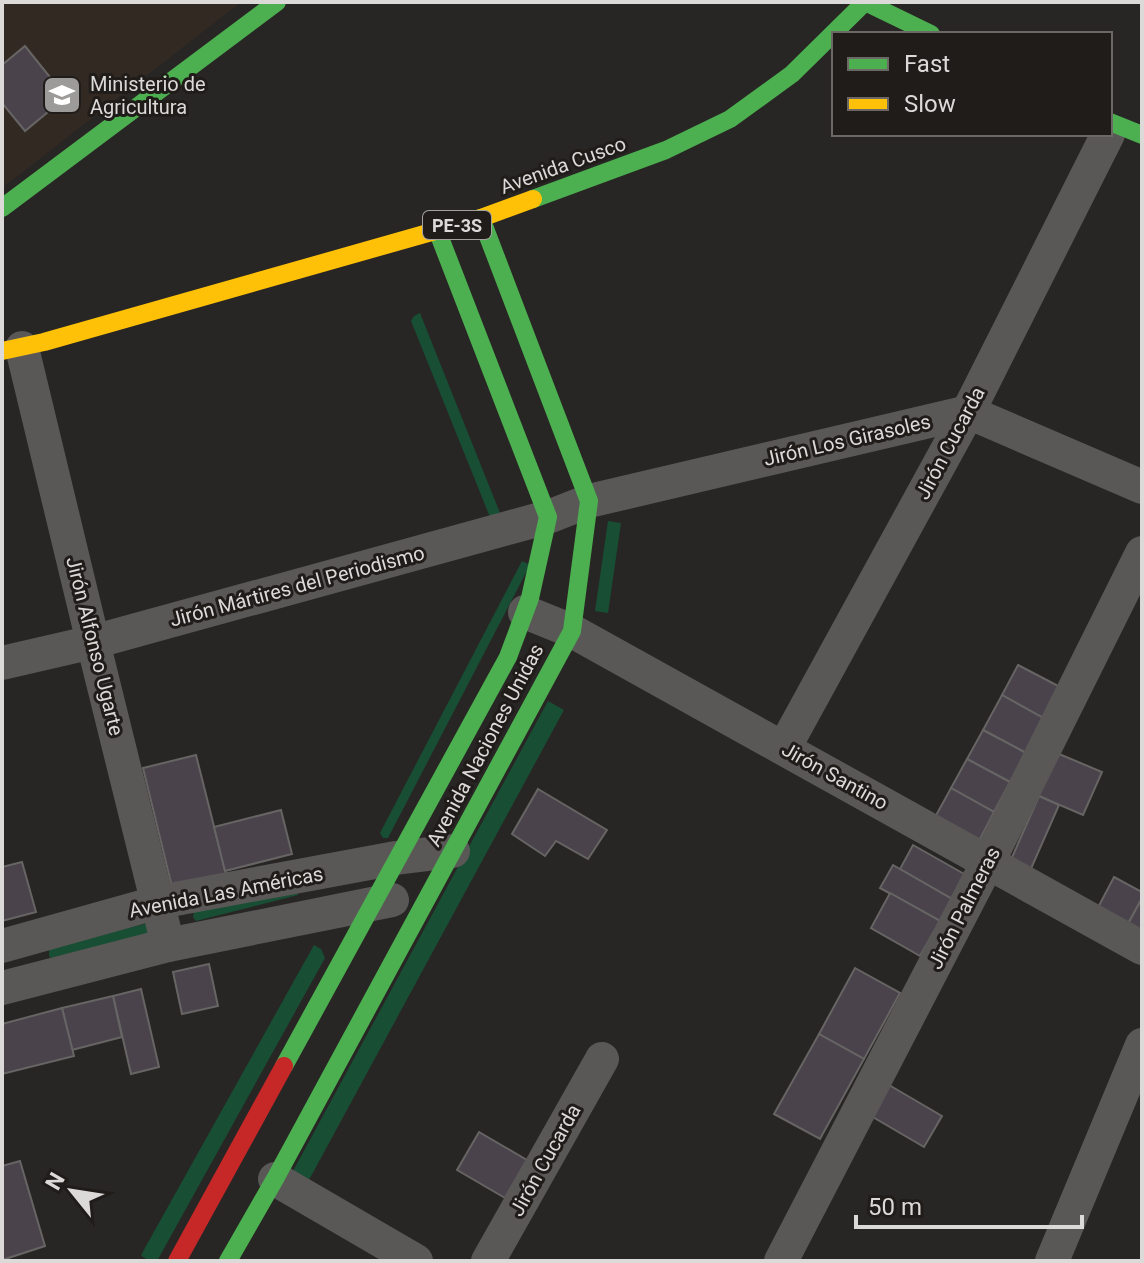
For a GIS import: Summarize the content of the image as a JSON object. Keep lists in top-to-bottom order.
{
  "streets": {
    "main road": ["Avenida Cusco", "PE-3S", "Avenida Naciones Unidas"],
    "street": [
      "Jirón Los Girasoles",
      "Jirón Cucarda",
      "Jirón Mártires del Periodismo",
      "Jirón Alfonso Ugarte",
      "Jirón Santino",
      "Avenida Las Américas",
      "Jirón Palmeras"
    ]
  },
  "crossings": [
    ["Avenida Cusco", "Jirón Alfonso Ugarte"],
    ["Avenida Cusco", "Avenida Naciones Unidas"],
    ["Jirón Los Girasoles", "Jirón Cucarda"],
    ["Jirón Los Girasoles", "Jirón Mártires del Periodismo"],
    ["Jirón Los Girasoles", "Avenida Naciones Unidas"],
    ["Jirón Cucarda", "Jirón Santino"],
    ["Jirón Mártires del Periodismo", "Jirón Alfonso Ugarte"],
    ["Jirón Mártires del Periodismo", "Avenida Naciones Unidas"],
    ["Jirón Alfonso Ugarte", "Avenida Las Américas"],
    ["Avenida Naciones Unidas", "Jirón Santino"],
    ["Avenida Naciones Unidas", "Avenida Las Américas"],
    ["Jirón Santino", "Jirón Palmeras"]
  ],
  "places": {
    "school or university": ["Ministerio de Agricultura"]
  },
  "legend": ["Fast", "Slow"],
  "scale_bar": "50 m",
  "north": "top left"
}
